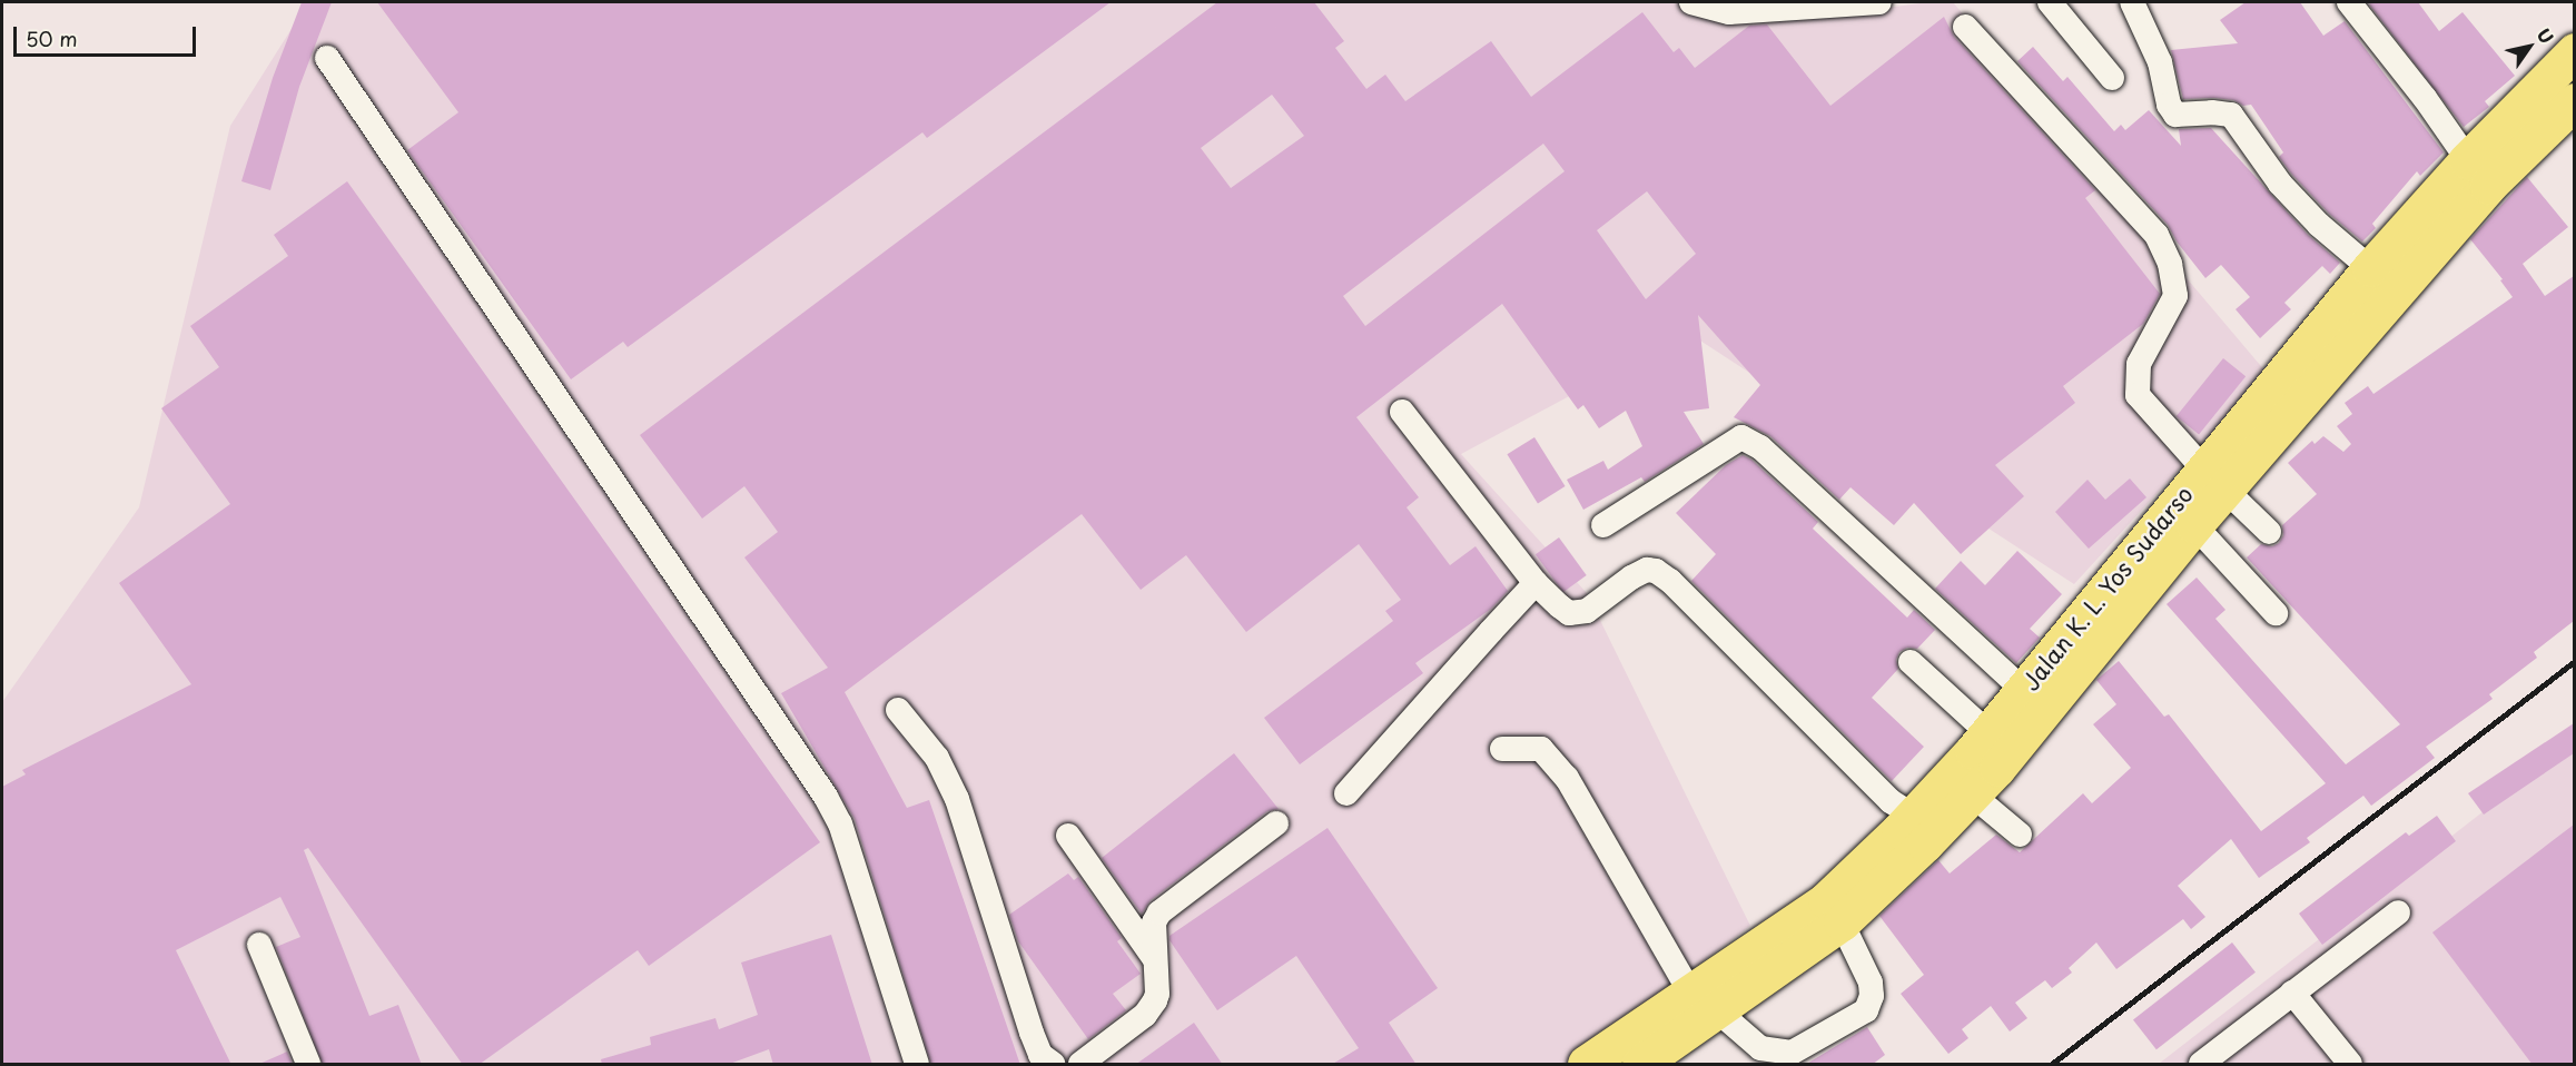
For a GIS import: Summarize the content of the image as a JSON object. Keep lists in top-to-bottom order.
{
  "streets": {
    "highway": ["Jalan K. L. Yos Sudarso"]
  },
  "scale_bar": "50 m",
  "north": "top right"
}
